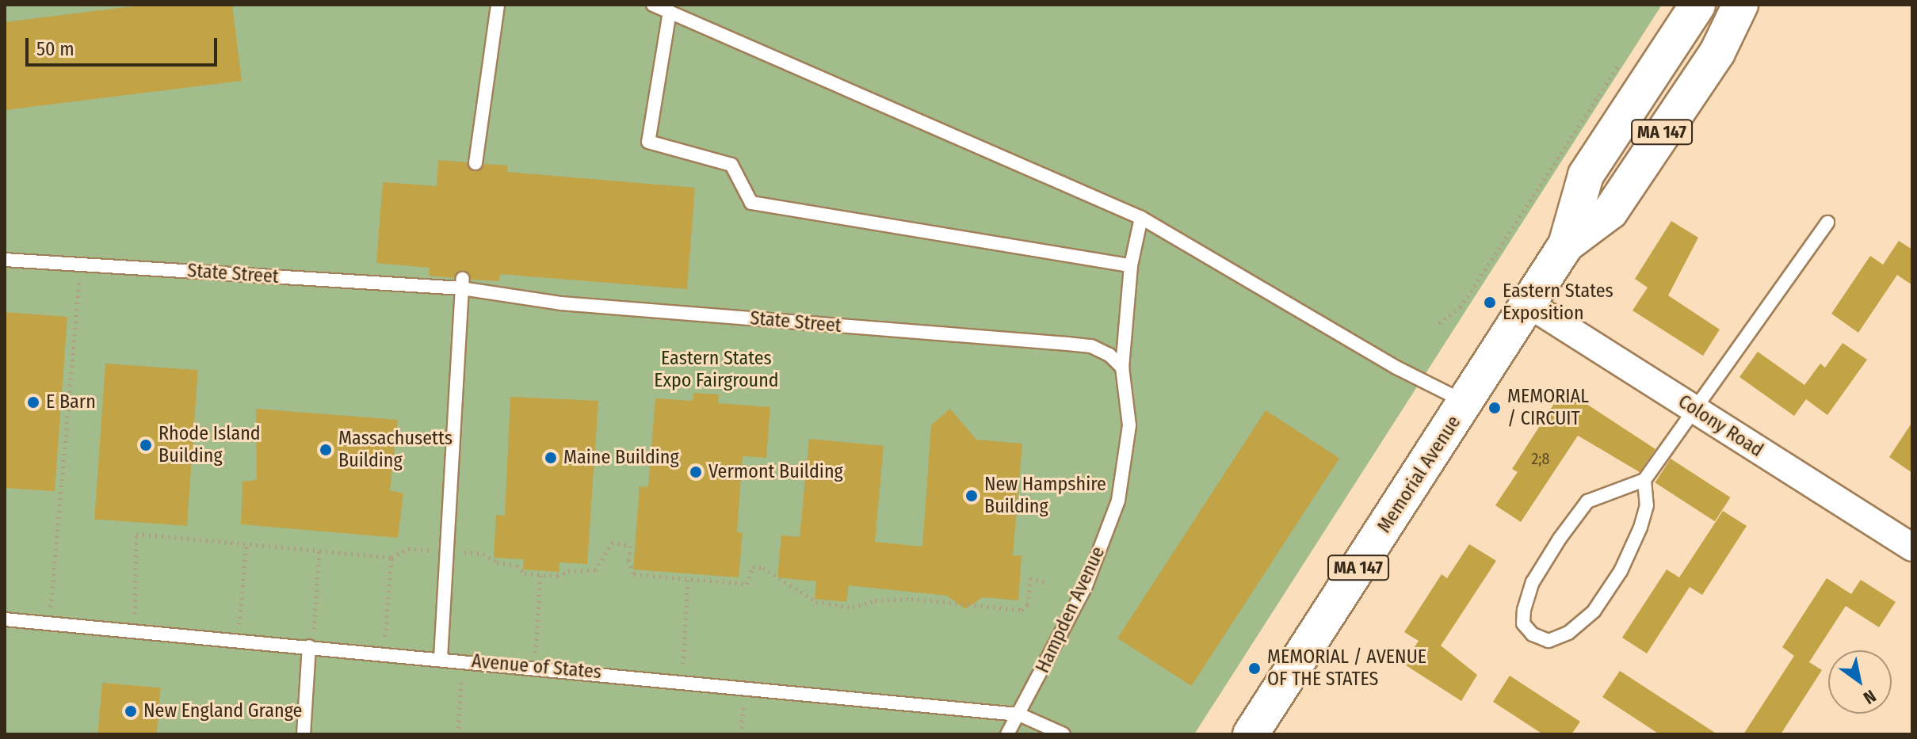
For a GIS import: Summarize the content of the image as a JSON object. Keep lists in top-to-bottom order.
{
  "streets": {
    "main road": ["MA 147", "Memorial Avenue"],
    "street": ["Colony Road"],
    "lane": ["State Street", "Hampden Avenue", "Avenue of States"]
  },
  "crossings": [
    ["State Street", "Hampden Avenue"],
    ["Colony Road", "Memorial Avenue"],
    ["Hampden Avenue", "Avenue of States"]
  ],
  "parks": ["Eastern States Expo Fairground"],
  "places": [
    "Eastern States Exposition",
    "E Barn",
    "MEMORIAL / CIRCUIT",
    "Rhode Island Building",
    "Massachusetts Building",
    "Maine Building",
    "Vermont Building",
    "New Hampshire Building",
    "MEMORIAL / AVENUE OF THE STATES",
    "New England Grange"
  ],
  "house_numbers": ["2;8"],
  "scale_bar": "50 m",
  "north": "bottom right"
}
